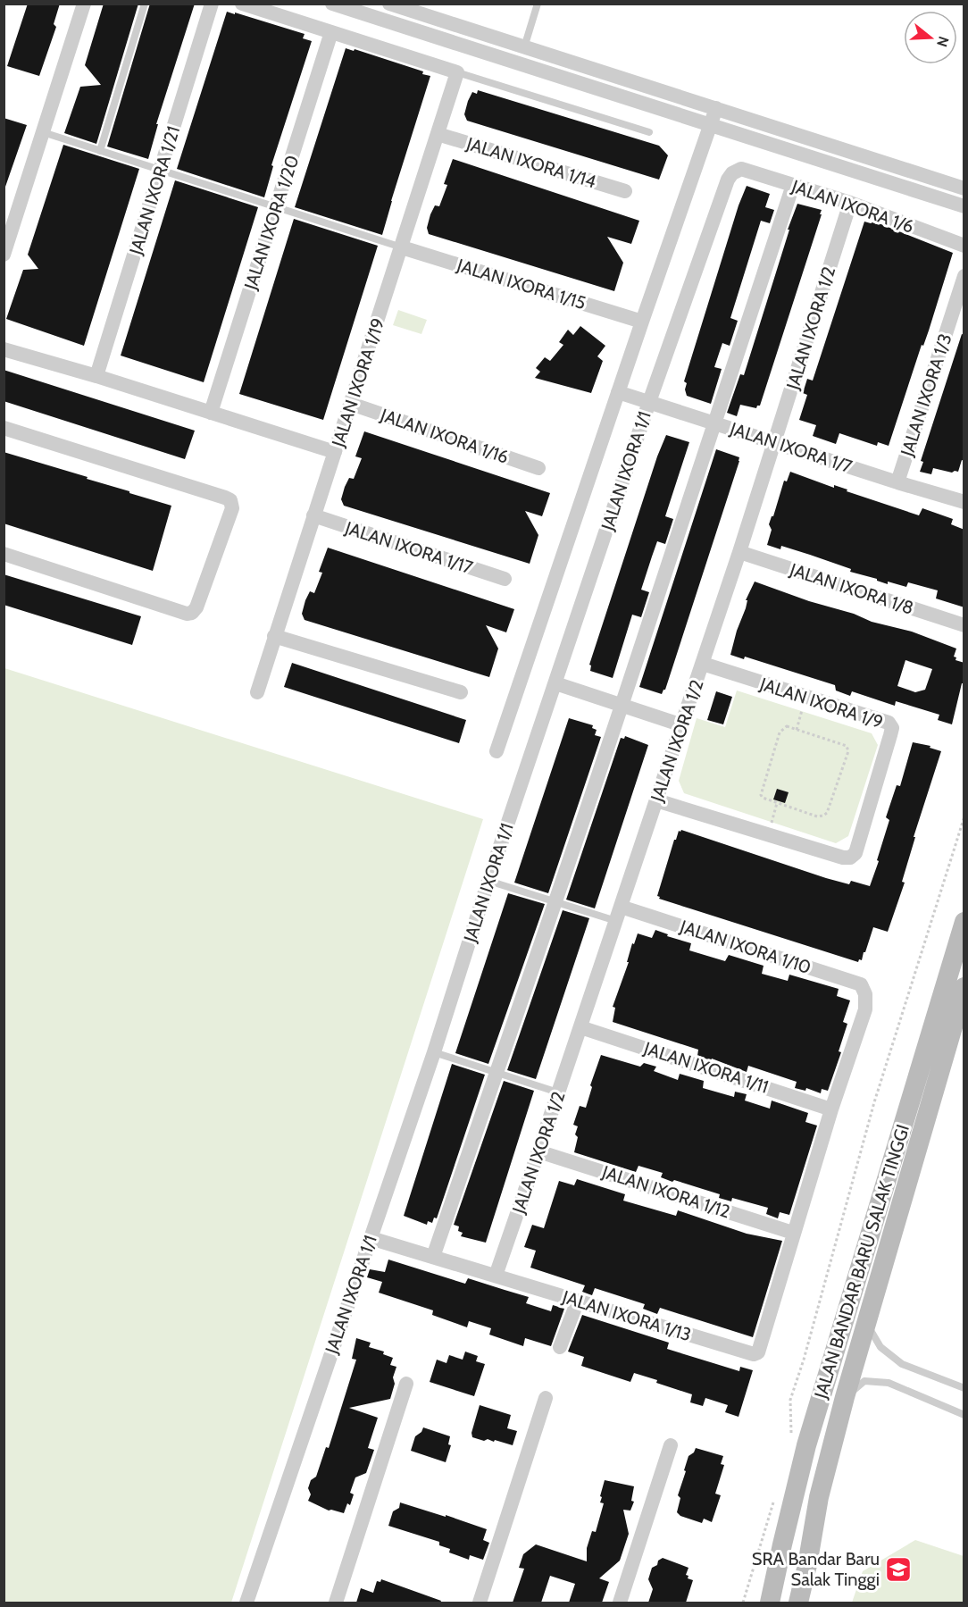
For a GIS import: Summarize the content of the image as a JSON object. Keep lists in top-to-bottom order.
{
  "streets": {
    "main road": ["JALAN BANDAR BARU SALAK TINGGI"],
    "street": [
      "JALAN IXORA 1/14",
      "JALAN IXORA 1/21",
      "JALAN IXORA 1/6",
      "JALAN IXORA 1/20",
      "JALAN IXORA 1/15",
      "JALAN IXORA 1/2",
      "JALAN IXORA 1/19",
      "JALAN IXORA 1/3",
      "JALAN IXORA 1/16",
      "JALAN IXORA 1/7",
      "JALAN IXORA 1/1",
      "JALAN IXORA 1/17",
      "JALAN IXORA 1/8",
      "JALAN IXORA 1/9",
      "JALAN IXORA 1/10",
      "JALAN IXORA 1/11",
      "JALAN IXORA 1/12",
      "JALAN IXORA 1/13"
    ]
  },
  "crossings": [
    ["JALAN IXORA 1/14", "JALAN IXORA 1/19"],
    ["JALAN IXORA 1/6", "JALAN IXORA 1/2"],
    ["JALAN IXORA 1/6", "JALAN IXORA 1/1"],
    ["JALAN IXORA 1/15", "JALAN IXORA 1/19"],
    ["JALAN IXORA 1/2", "JALAN IXORA 1/7"],
    ["JALAN IXORA 1/2", "JALAN IXORA 1/8"],
    ["JALAN IXORA 1/2", "JALAN IXORA 1/9"],
    ["JALAN IXORA 1/2", "JALAN IXORA 1/10"],
    ["JALAN IXORA 1/2", "JALAN IXORA 1/11"],
    ["JALAN IXORA 1/2", "JALAN IXORA 1/12"],
    ["JALAN IXORA 1/2", "JALAN IXORA 1/13"],
    ["JALAN IXORA 1/19", "JALAN IXORA 1/16"],
    ["JALAN IXORA 1/19", "JALAN IXORA 1/17"],
    ["JALAN IXORA 1/3", "JALAN IXORA 1/7"],
    ["JALAN IXORA 1/7", "JALAN IXORA 1/1"],
    ["JALAN IXORA 1/1", "JALAN IXORA 1/13"],
    ["JALAN IXORA 1/10", "JALAN IXORA 1/11"],
    ["JALAN IXORA 1/12", "JALAN IXORA 1/13"]
  ],
  "places": {
    "school or university": ["SRA Bandar Baru Salak Tinggi"]
  },
  "north": "right"
}
